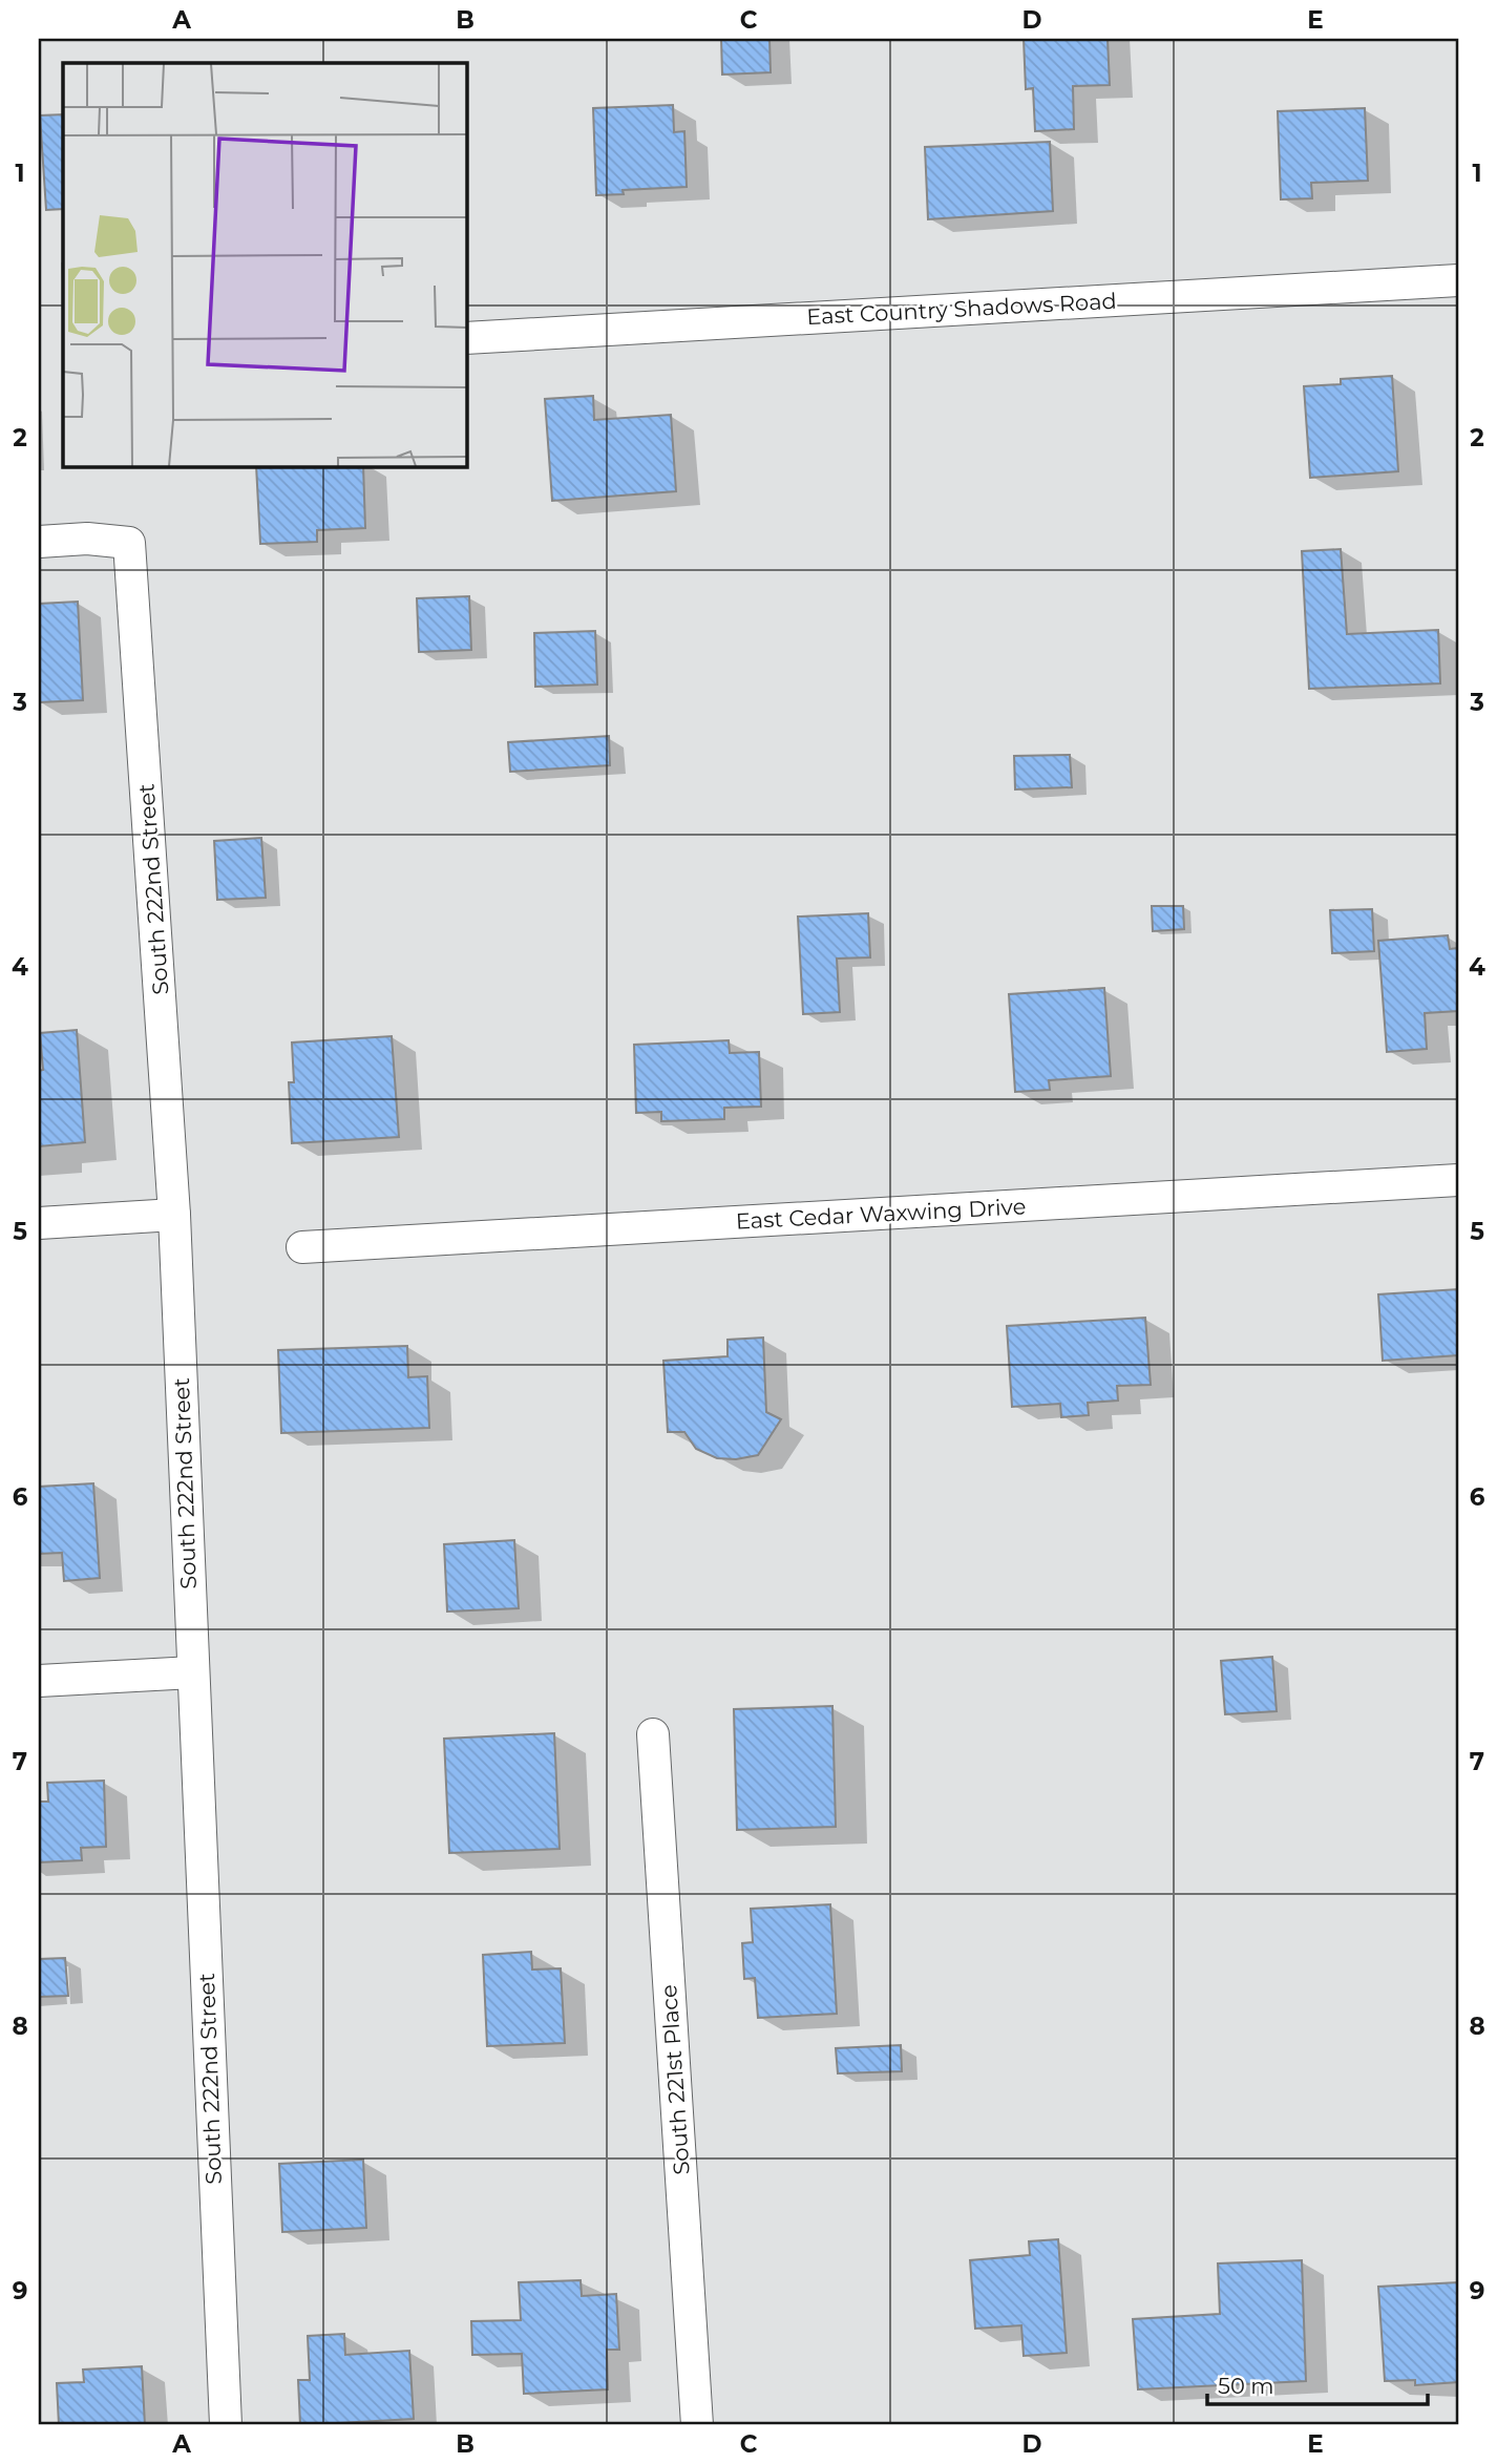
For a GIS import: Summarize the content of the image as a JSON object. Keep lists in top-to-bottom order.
{
  "streets": {
    "street": [
      "East Country Shadows Road",
      "South 222nd Street",
      "East Cedar Waxwing Drive",
      "South 221st Place"
    ]
  },
  "scale_bar": "50 m",
  "grid": {
    "columns": [
      "A",
      "B",
      "C",
      "D",
      "E"
    ],
    "rows": [
      "1",
      "2",
      "3",
      "4",
      "5",
      "6",
      "7",
      "8",
      "9"
    ]
  }
}
